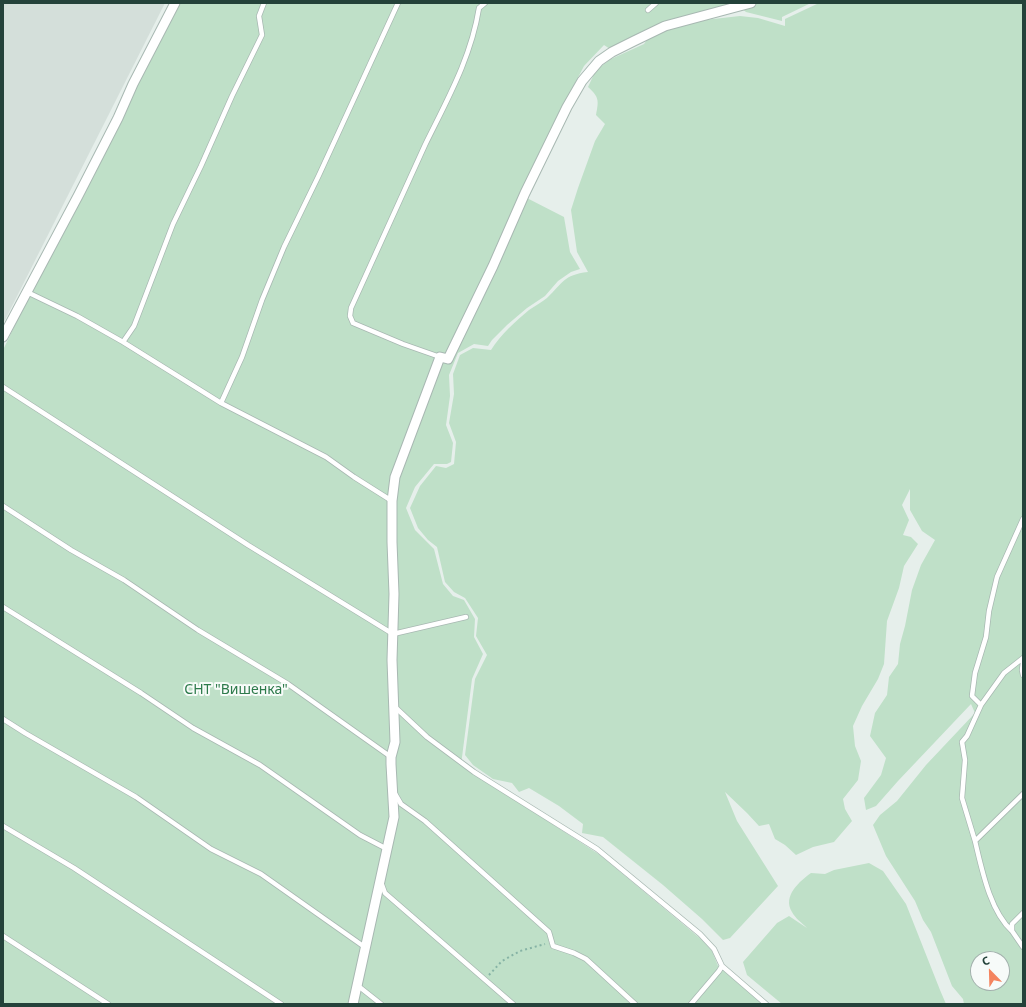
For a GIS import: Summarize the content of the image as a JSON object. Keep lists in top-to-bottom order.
{
  "parks": ["СНТ \"Вишенка\""],
  "north": "top left"
}
